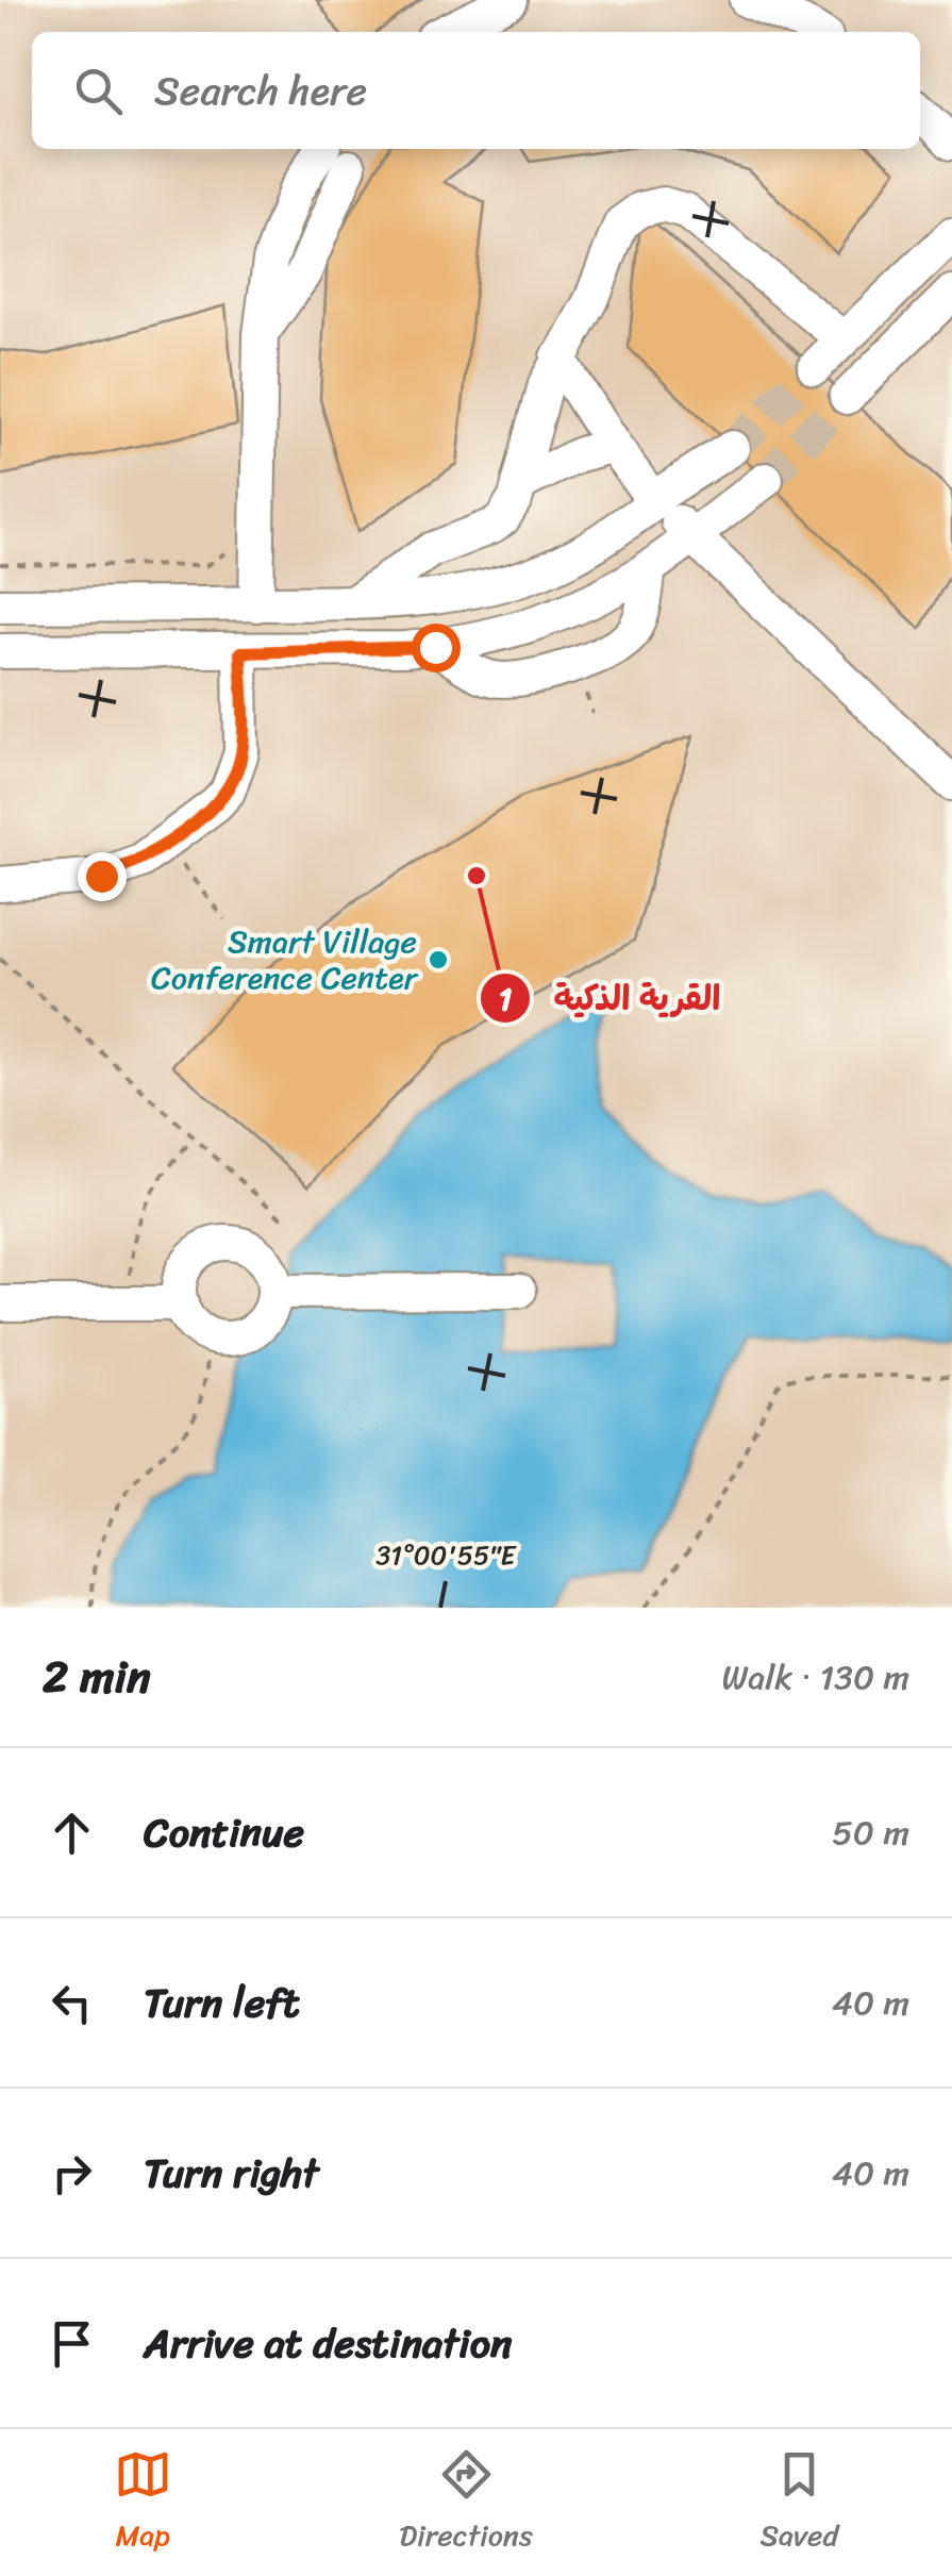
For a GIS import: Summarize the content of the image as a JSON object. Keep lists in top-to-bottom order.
{
  "places": ["القرية الذكية", "Smart Village Conference Center"],
  "page": {
    "search": "Search here",
    "heading": ["2 min", "Walk · 130 m"],
    "list": [
      ["Continue", "50 m"],
      ["Turn left", "40 m"],
      ["Turn right", "40 m"],
      "Arrive at destination"
    ],
    "nav": ["Map", "Directions", "Saved"]
  },
  "coordinates": ["31°00'55\"E"]
}
